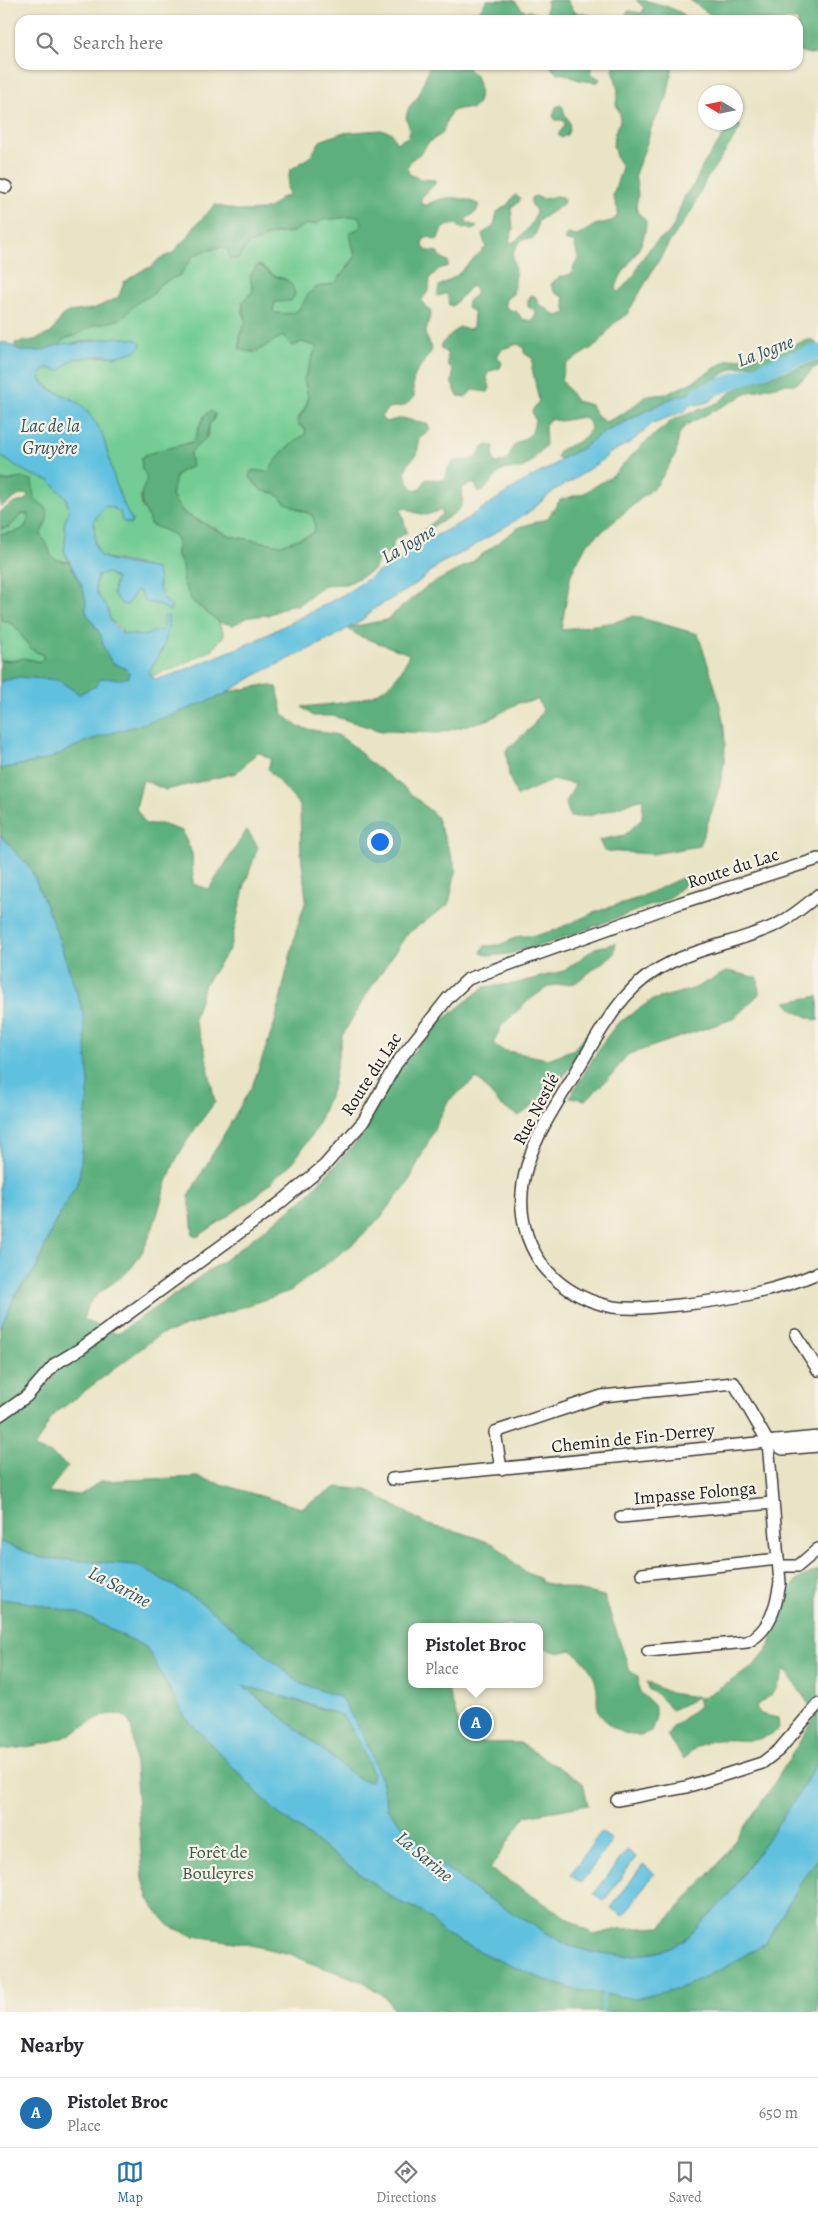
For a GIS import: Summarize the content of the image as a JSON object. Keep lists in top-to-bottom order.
{
  "streets": {
    "street": [
      "Route du Lac",
      "Rue Nestlé",
      "Chemin de Fin-Derrey",
      "Impasse Folonga"
    ]
  },
  "crossings": [
    ["Chemin de Fin-Derrey", "Impasse Folonga"]
  ],
  "water": ["La Jogne", "Lac de la Gruyère", "La Sarine"],
  "parks": ["Forêt de Bouleyres"],
  "north": "left",
  "page": {
    "search": "Search here",
    "popup": ["Pistolet Broc", "Place"],
    "pins": "A",
    "heading": "Nearby",
    "list": [
      {
        "mark": "A",
        "name": "Pistolet Broc",
        "note": "Place",
        "value": "650 m"
      }
    ],
    "nav": ["Map", "Directions", "Saved"]
  }
}
